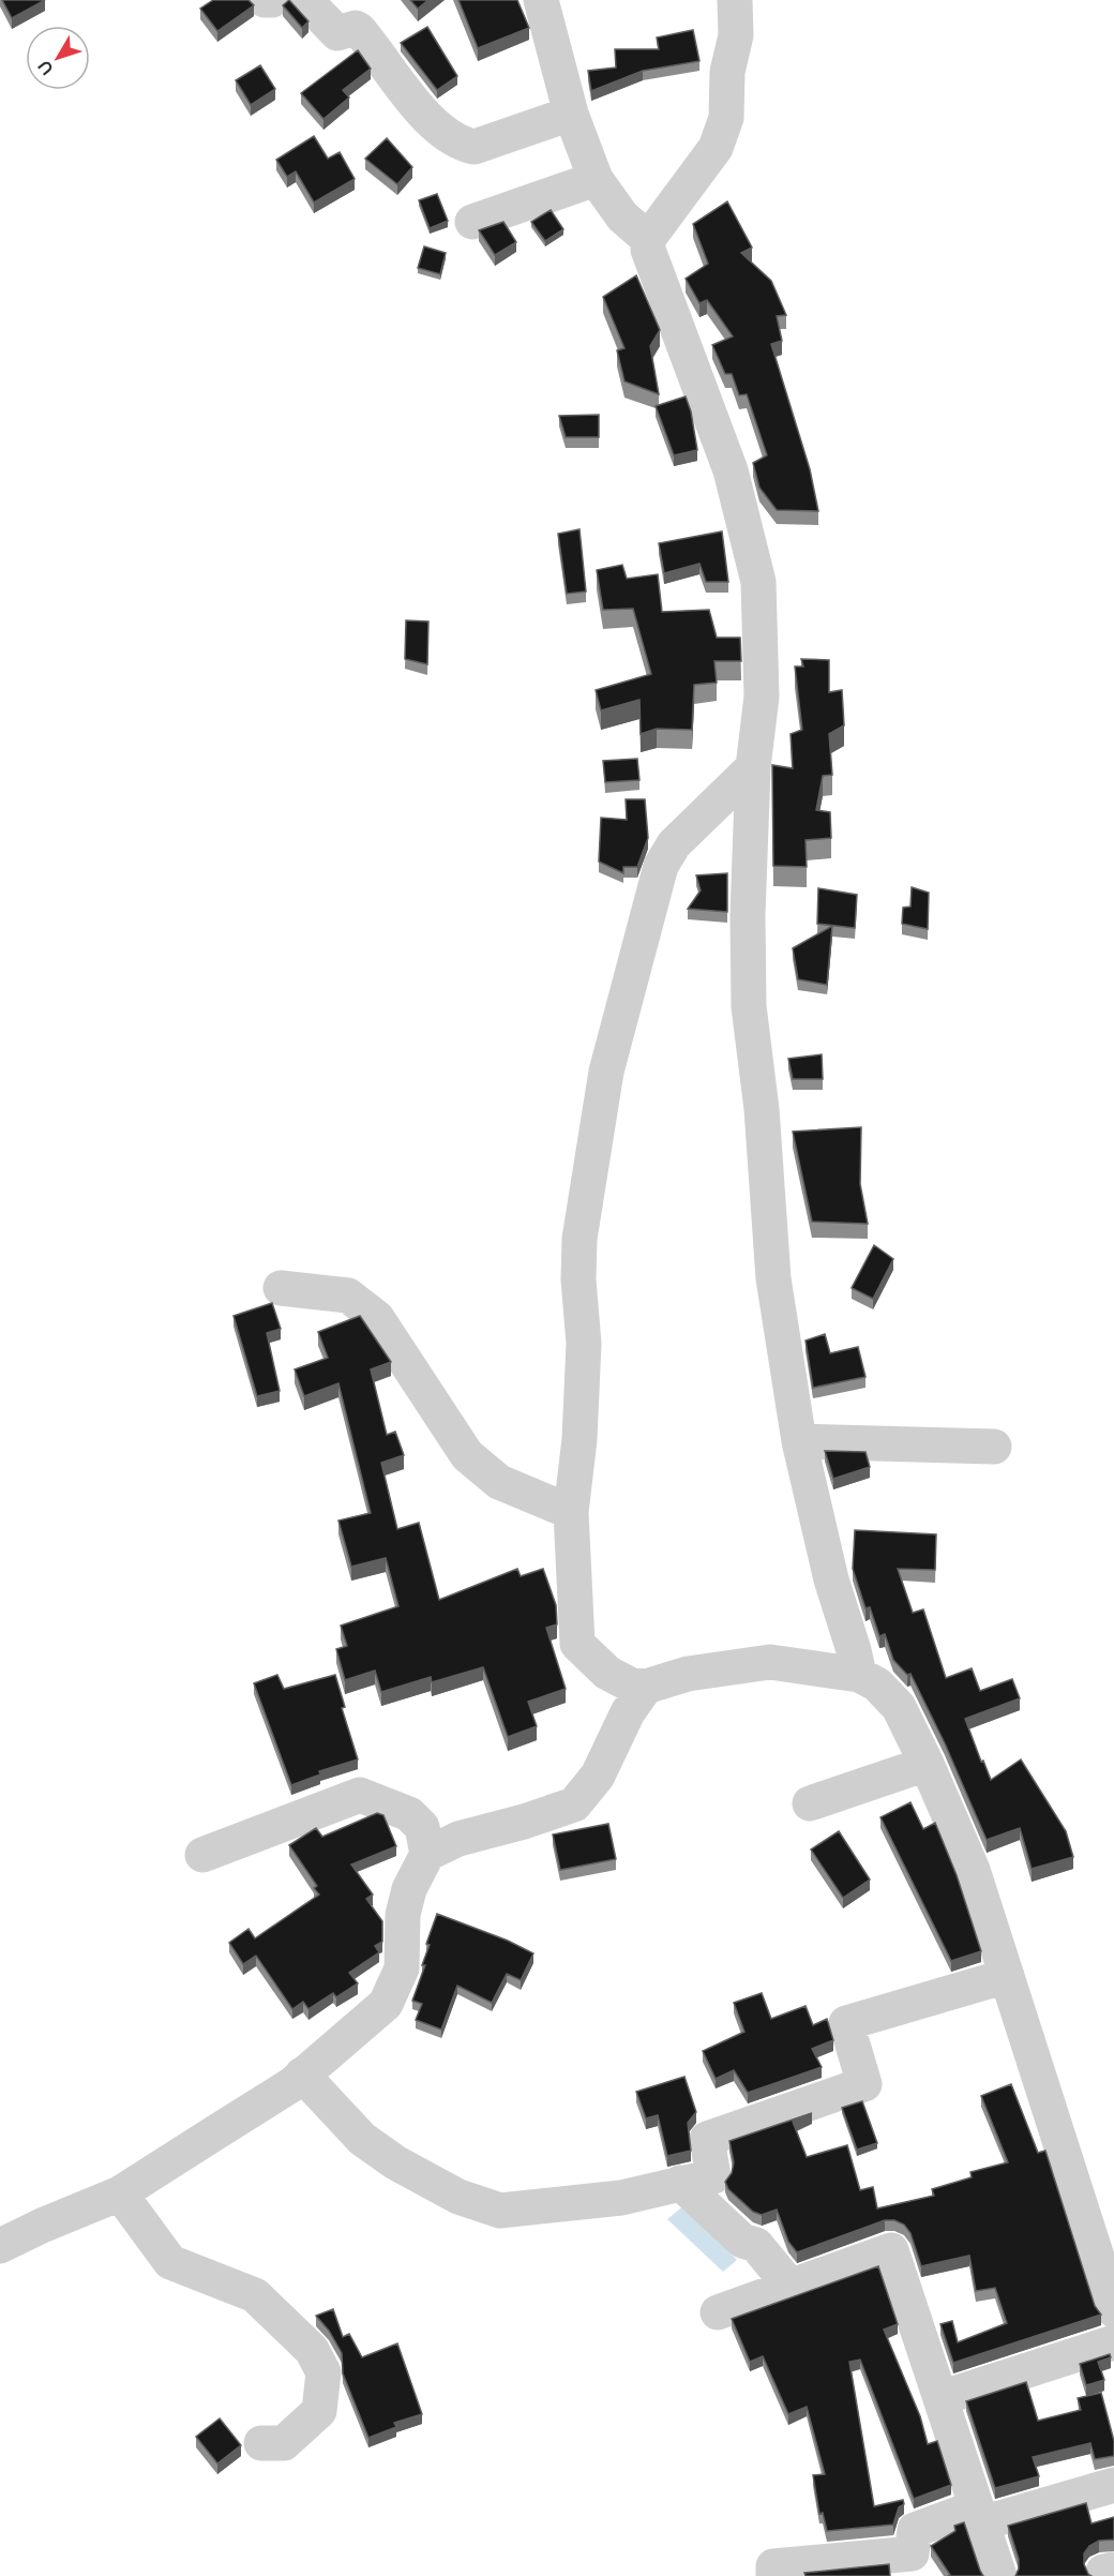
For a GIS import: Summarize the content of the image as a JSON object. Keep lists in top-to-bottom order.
{
  "north": "bottom left"
}
